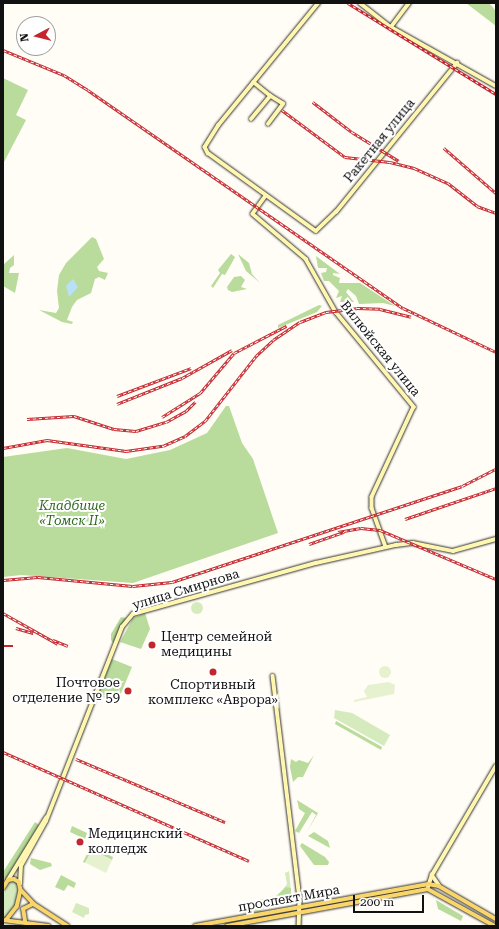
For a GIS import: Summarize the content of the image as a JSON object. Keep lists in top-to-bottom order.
{
  "streets": {
    "main road": ["проспект Мира"],
    "street": ["Ракетная улица", "Вилюйская улица", "улица Смирнова"]
  },
  "crossings": [
    ["Ракетная улица", "Вилюйская улица"],
    ["Вилюйская улица", "улица Смирнова"]
  ],
  "parks": ["Кладбище «Томск II»"],
  "places": [
    "Центр семейной медицины",
    "Спортивный комплекс «Аврора»",
    "Почтовое отделение № 59",
    "Медицинский колледж"
  ],
  "scale_bar": "200 m",
  "north": "left"
}
